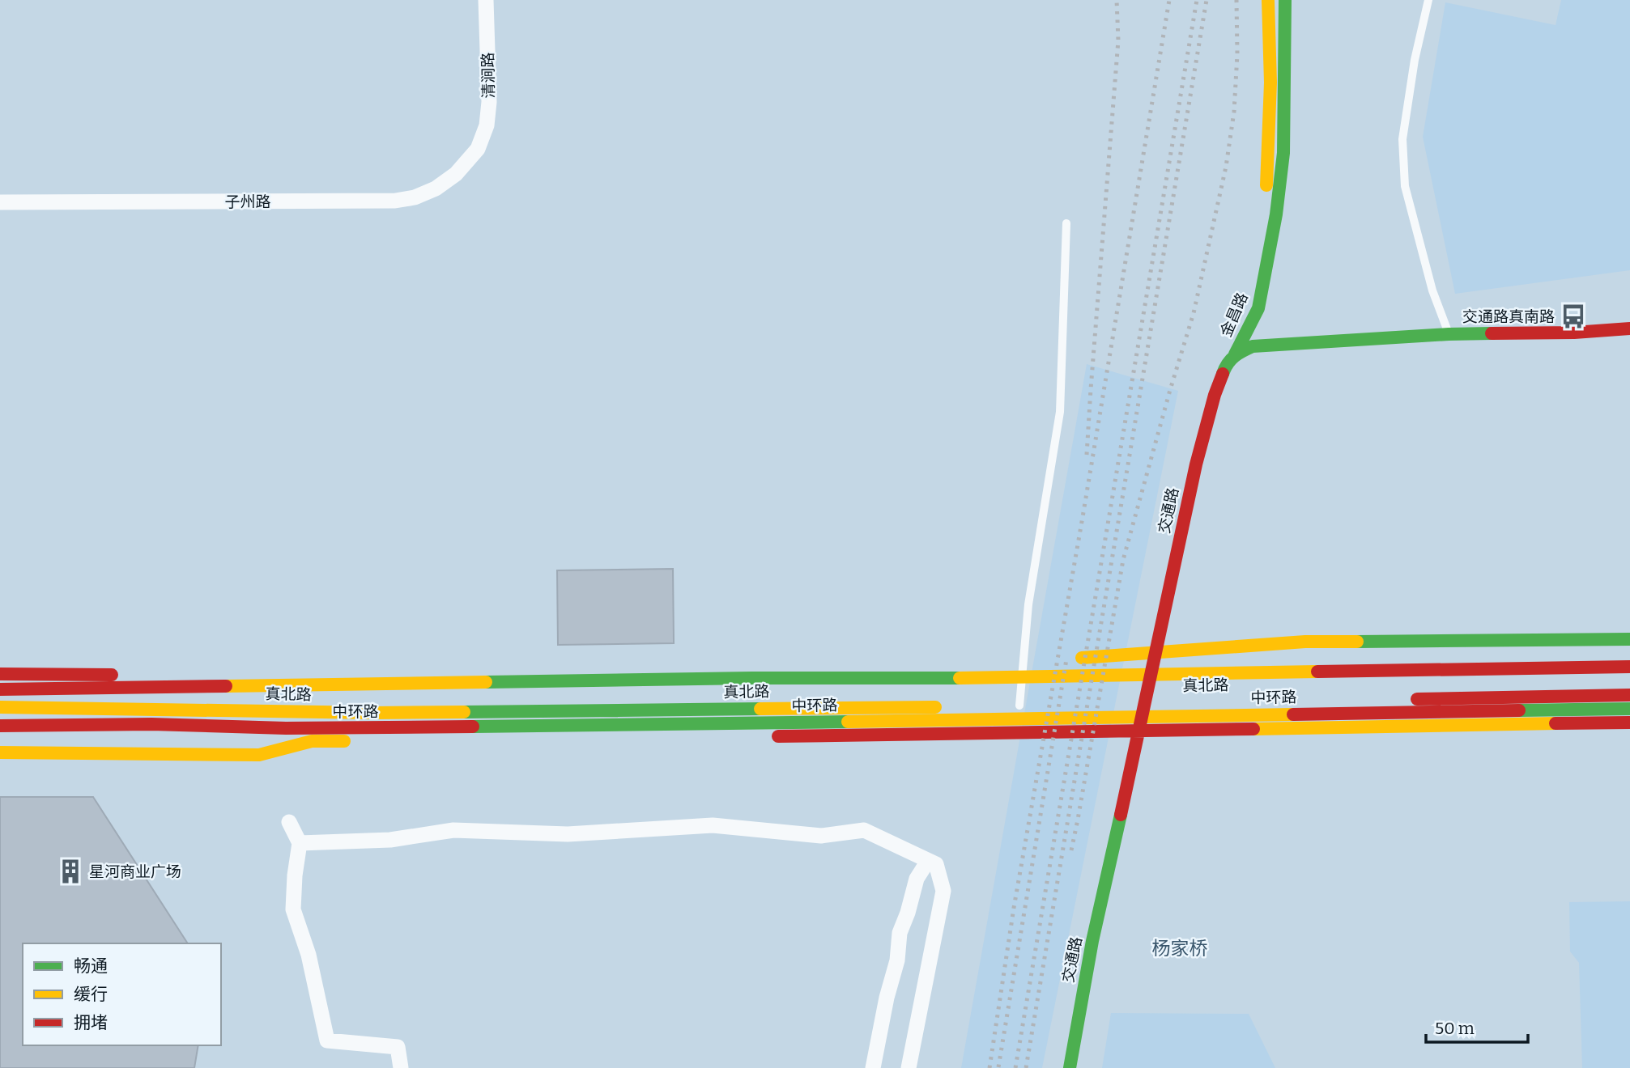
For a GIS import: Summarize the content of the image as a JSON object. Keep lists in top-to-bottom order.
{
  "streets": {
    "main road": [
      "金昌路",
      "交通路",
      "真北路",
      "中环路"
    ],
    "street": ["清涧路", "子州路"]
  },
  "crossings": [
    ["清涧路", "子州路"],
    ["金昌路", "交通路"]
  ],
  "districts": ["杨家桥"],
  "places": {
    "bus stop": ["交通路真南路"],
    "building": ["星河商业广场"]
  },
  "legend": ["畅通", "缓行", "拥堵"],
  "scale_bar": "50 m"
}
